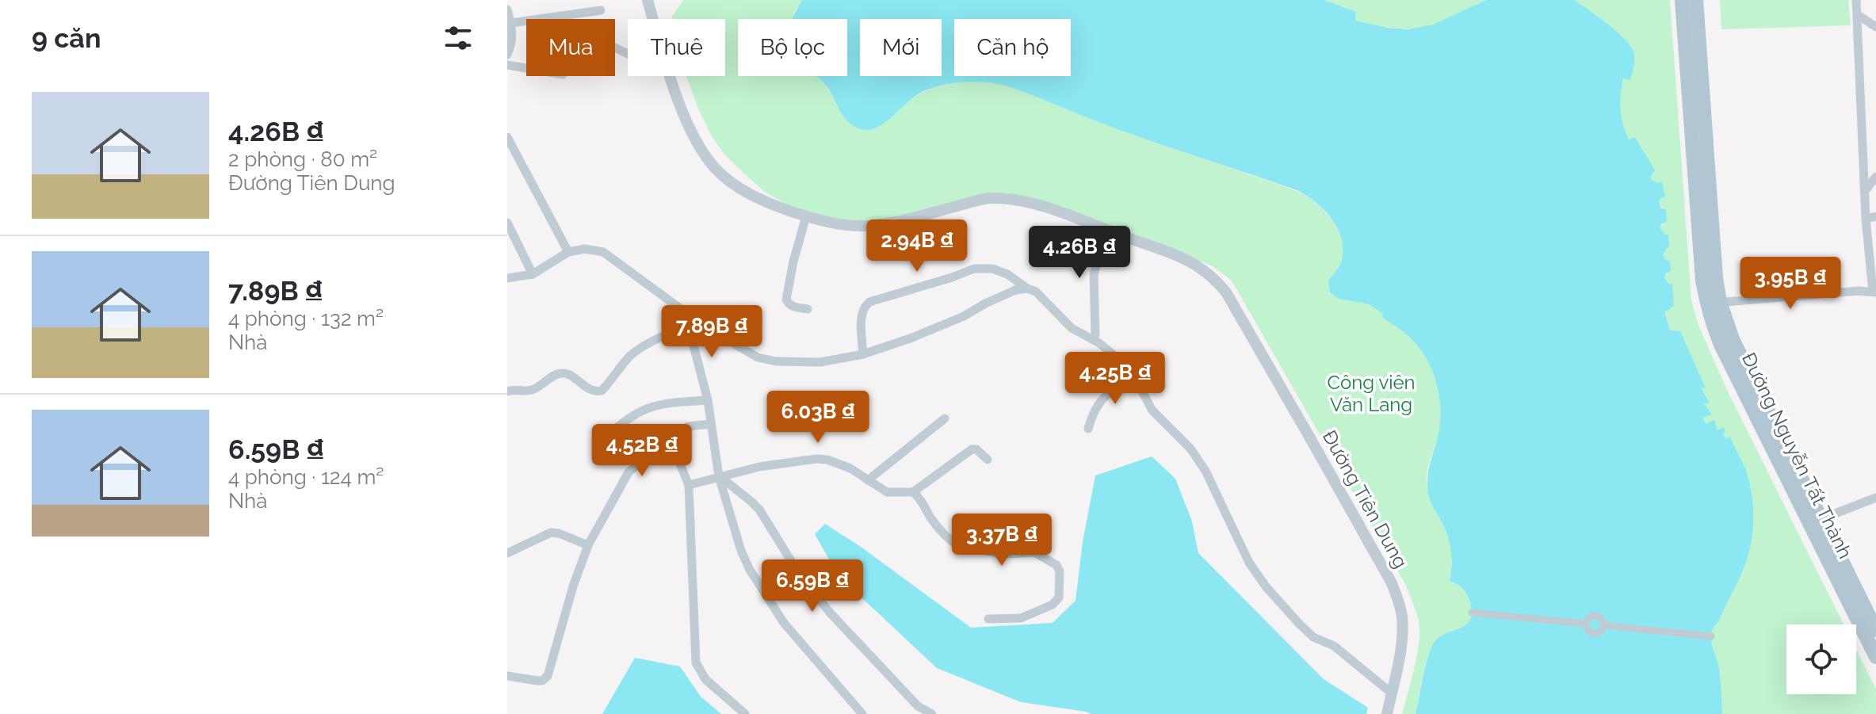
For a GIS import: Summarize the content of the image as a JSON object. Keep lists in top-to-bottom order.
{
  "streets": {
    "main road": ["Đường Nguyễn Tất Thành"],
    "street": ["Đường Tiên Dung"]
  },
  "parks": ["Công viên Văn Lang"],
  "page": {
    "heading": "9 căn",
    "chip": [
      "Mua",
      "Thuê",
      "Bộ lọc",
      "Mới",
      "Căn hộ"
    ],
    "list": [
      {
        "name": "4.26B ₫",
        "note": "2 phòng · 80 m² · Đường Tiên Dung"
      },
      {
        "name": "7.89B ₫",
        "note": "4 phòng · 132 m² · Nhà"
      },
      {
        "name": "6.59B ₫",
        "note": "4 phòng · 124 m² · Nhà"
      }
    ],
    "price": [
      "2.94B ₫",
      "4.26B ₫",
      "3.95B ₫",
      "7.89B ₫",
      "4.25B ₫",
      "6.03B ₫",
      "4.52B ₫",
      "3.37B ₫",
      "6.59B ₫"
    ]
  }
}
